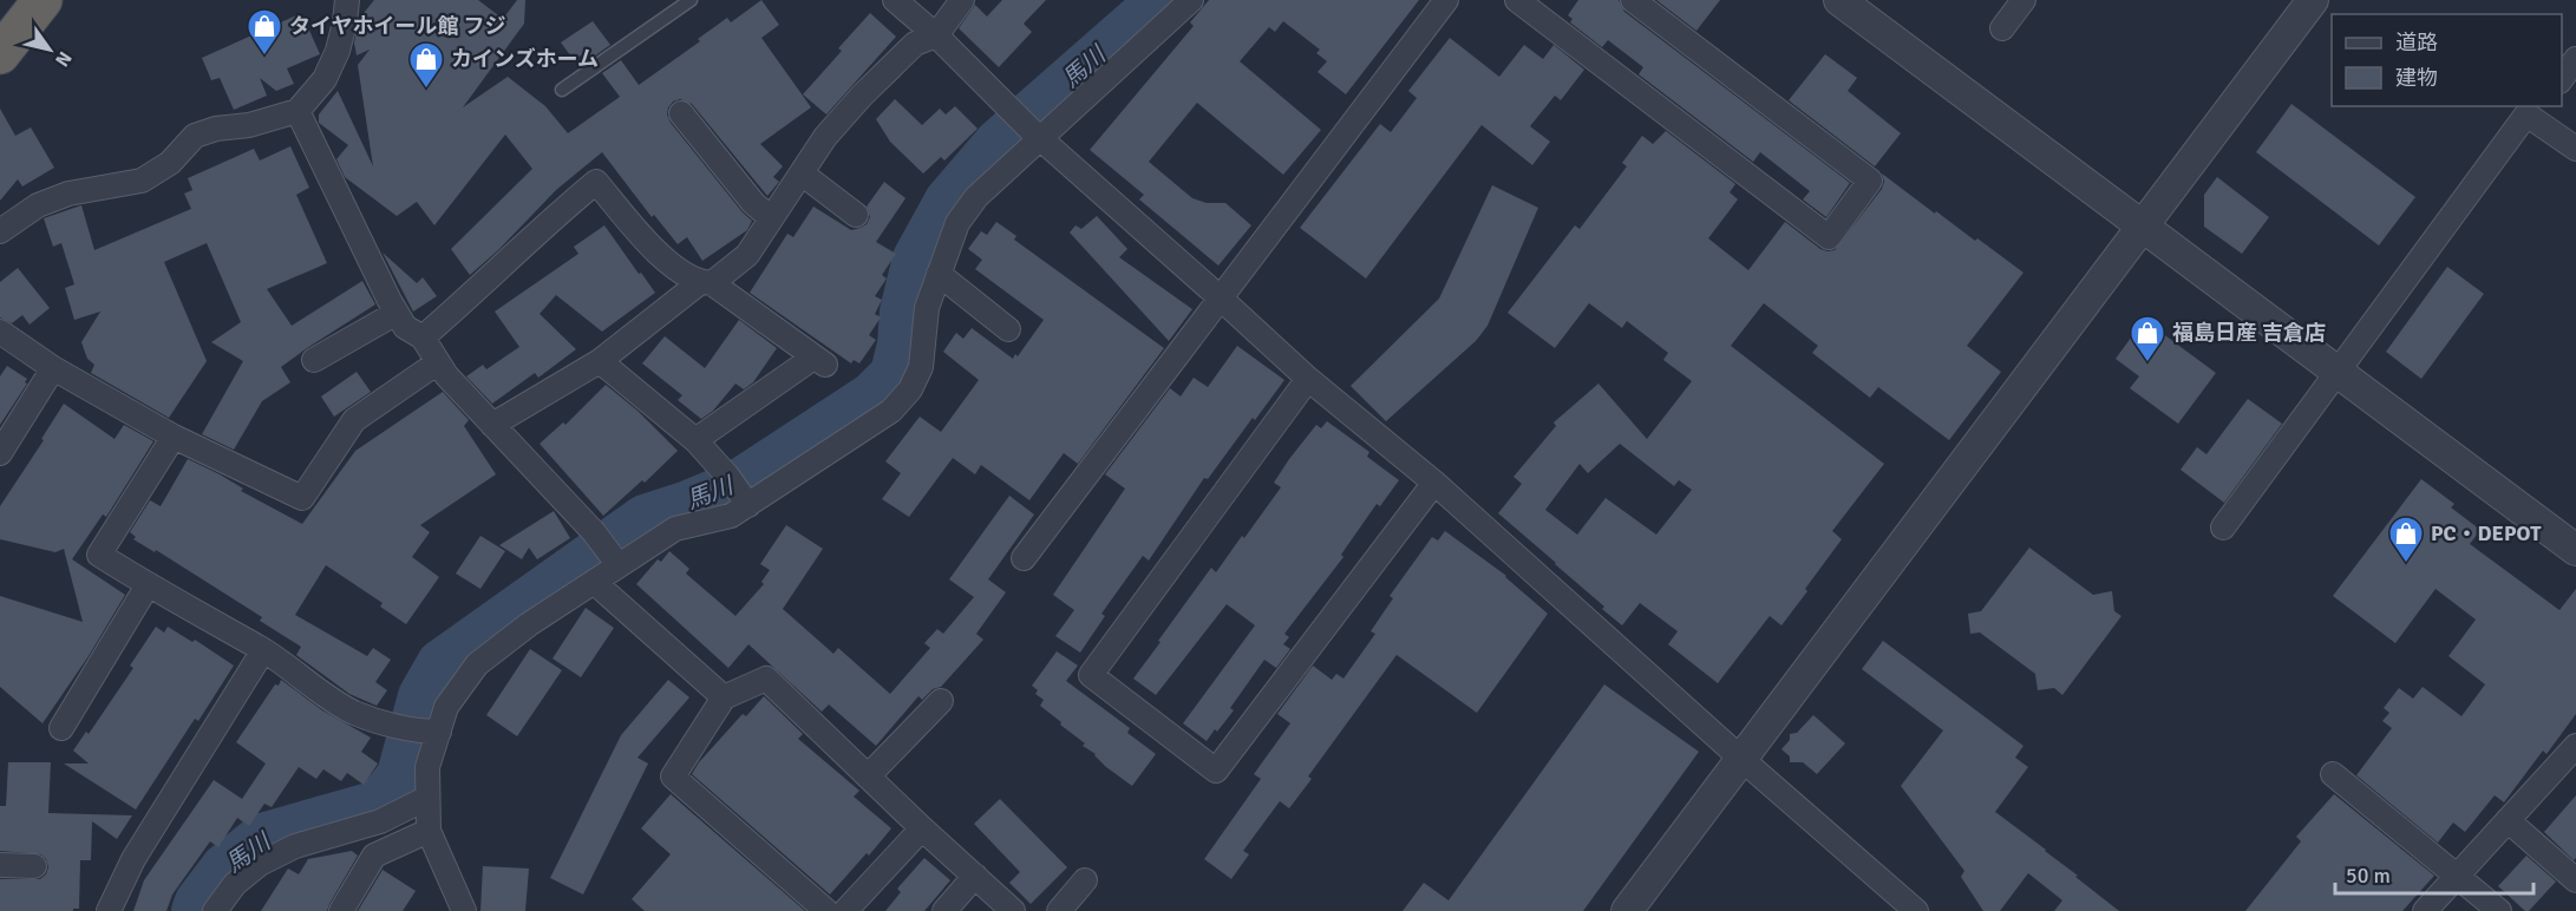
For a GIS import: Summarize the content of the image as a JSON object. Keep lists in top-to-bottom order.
{
  "water": ["馬川"],
  "places": {
    "shop": [
      "タイヤホイール館 フジ",
      "カインズホーム",
      "福島日産 吉倉店",
      "PC・DEPOT"
    ]
  },
  "legend": ["道路", "建物"],
  "scale_bar": "50 m",
  "north": "bottom right"
}
